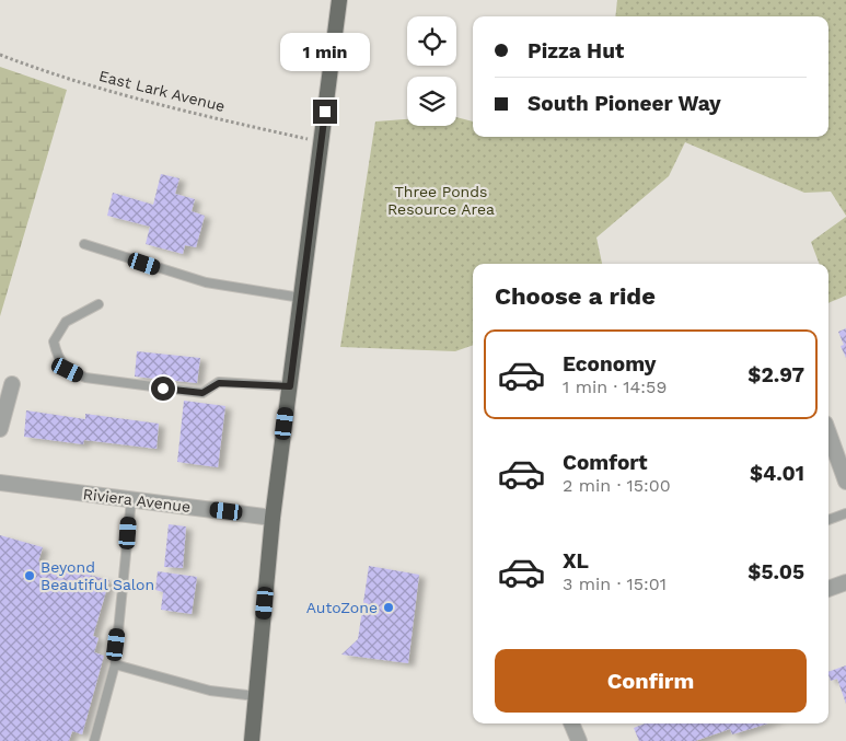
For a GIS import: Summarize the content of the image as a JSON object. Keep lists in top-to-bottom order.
{
  "streets": {
    "street": ["Riviera Avenue"],
    "path": ["East Lark Avenue"]
  },
  "parks": ["Three Ponds Resource Area"],
  "places": ["Beyond Beautiful Salon", "AutoZone"],
  "page": {
    "banner": ["Pizza Hut", "South Pioneer Way"],
    "bubble": "1 min",
    "heading": "Choose a ride",
    "list": [
      {
        "name": "Economy",
        "note": "1 min · 14:59",
        "value": "$2.97"
      },
      {
        "name": "Comfort",
        "note": "2 min · 15:00",
        "value": "$4.01"
      },
      {
        "name": "XL",
        "note": "3 min · 15:01",
        "value": "$5.05"
      }
    ],
    "buttons": "Confirm"
  }
}
